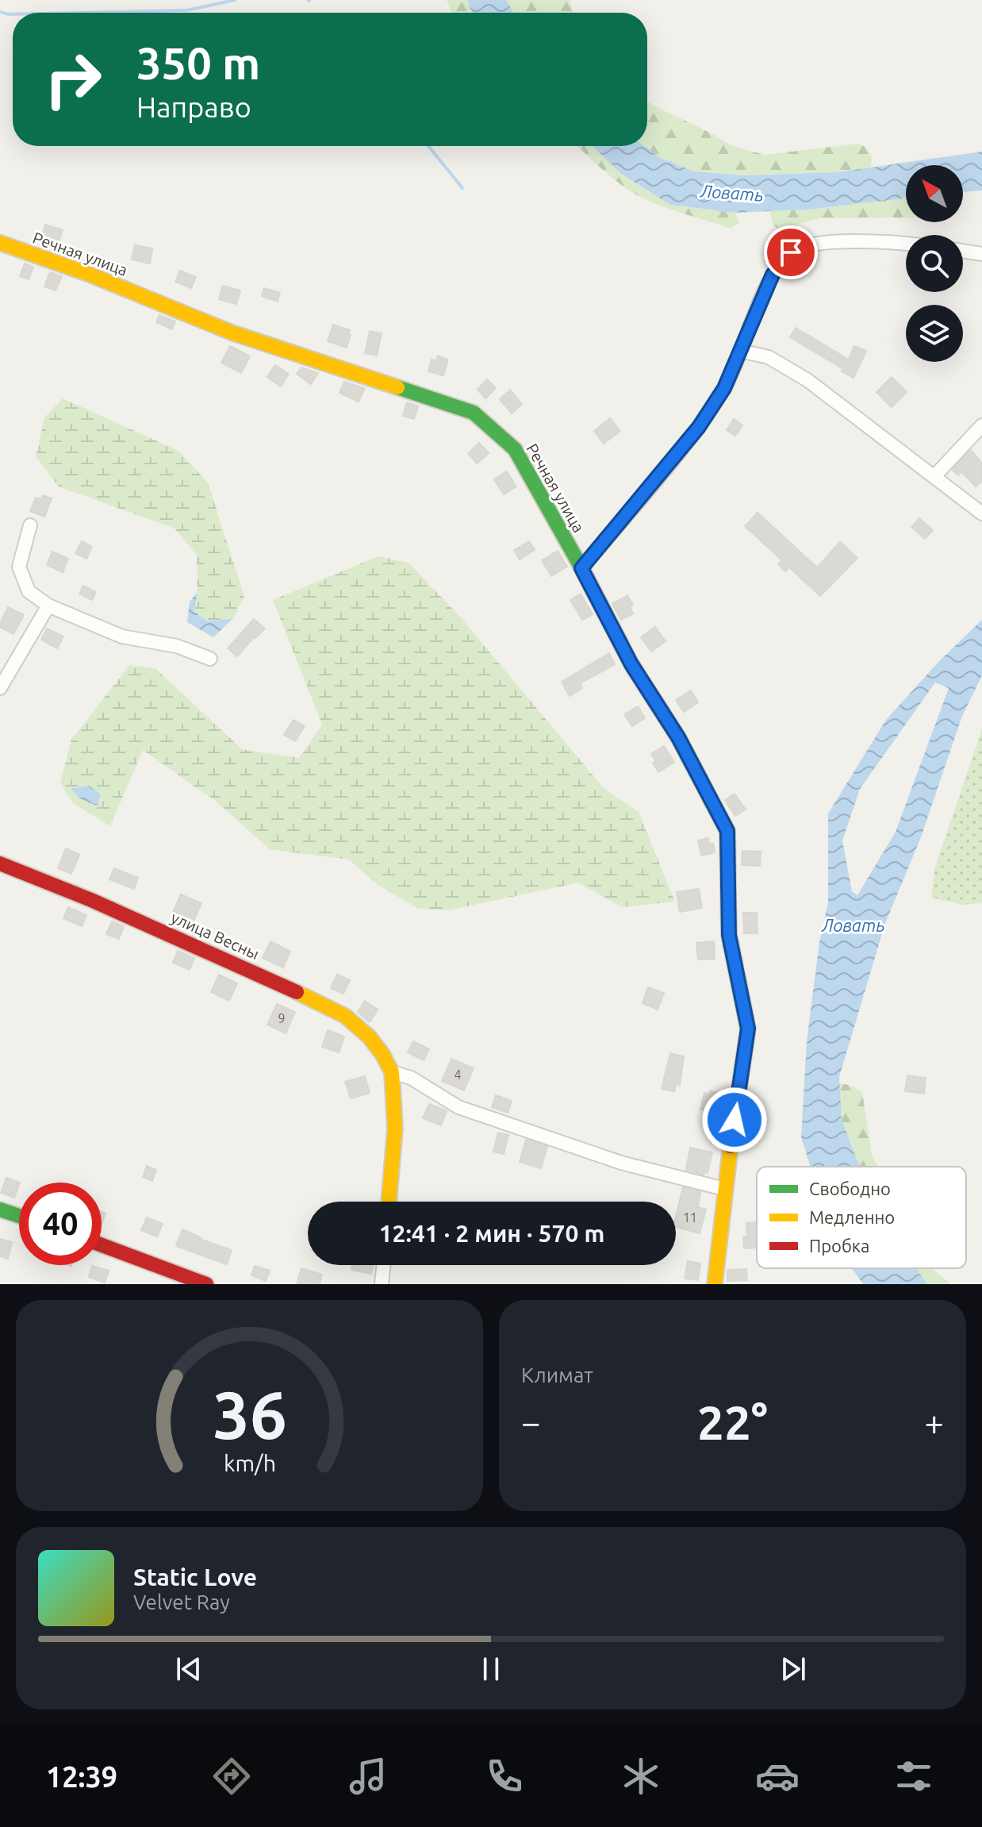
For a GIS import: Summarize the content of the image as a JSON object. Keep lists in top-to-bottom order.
{
  "streets": {
    "street": ["Речная улица", "улица Весны"]
  },
  "water": ["Ловать"],
  "house_numbers": ["9", "4", "11"],
  "legend": ["Свободно", "Медленно", "Пробка"],
  "north": "top left",
  "page": {
    "turn": ["350 m", "Направо"],
    "limit": "40",
    "trip": "12:41 · 2 мин · 570 m",
    "tile": "Климат",
    "heat": ["−", "22°", "+"],
    "song": ["Static Love", "Velvet Ray"],
    "tabs": "12:39",
    "gauge": ["36", "km/h"]
  }
}
